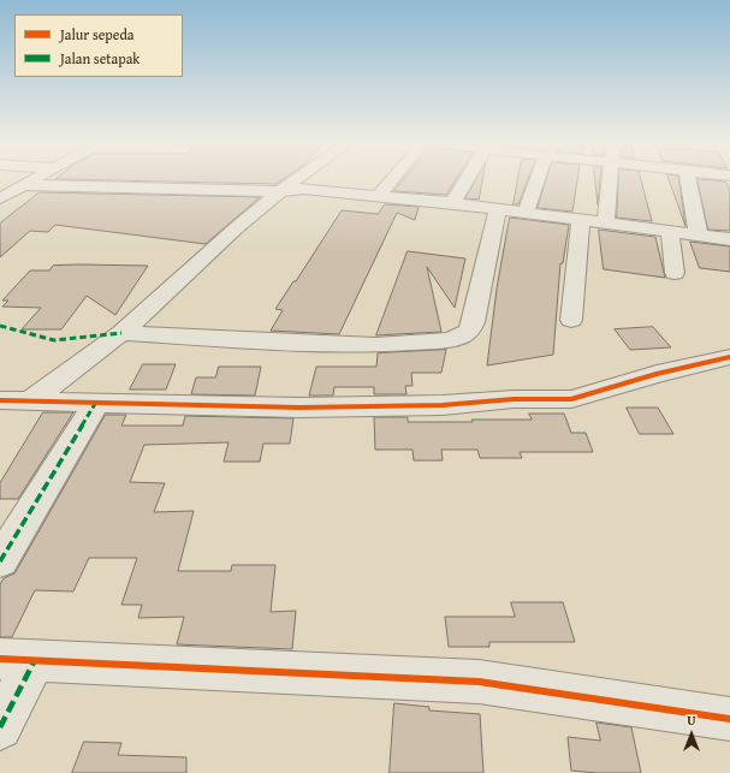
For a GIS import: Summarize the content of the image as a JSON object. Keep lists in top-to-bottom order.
{
  "legend": ["Jalur sepeda", "Jalan setapak"],
  "north": "top"
}
